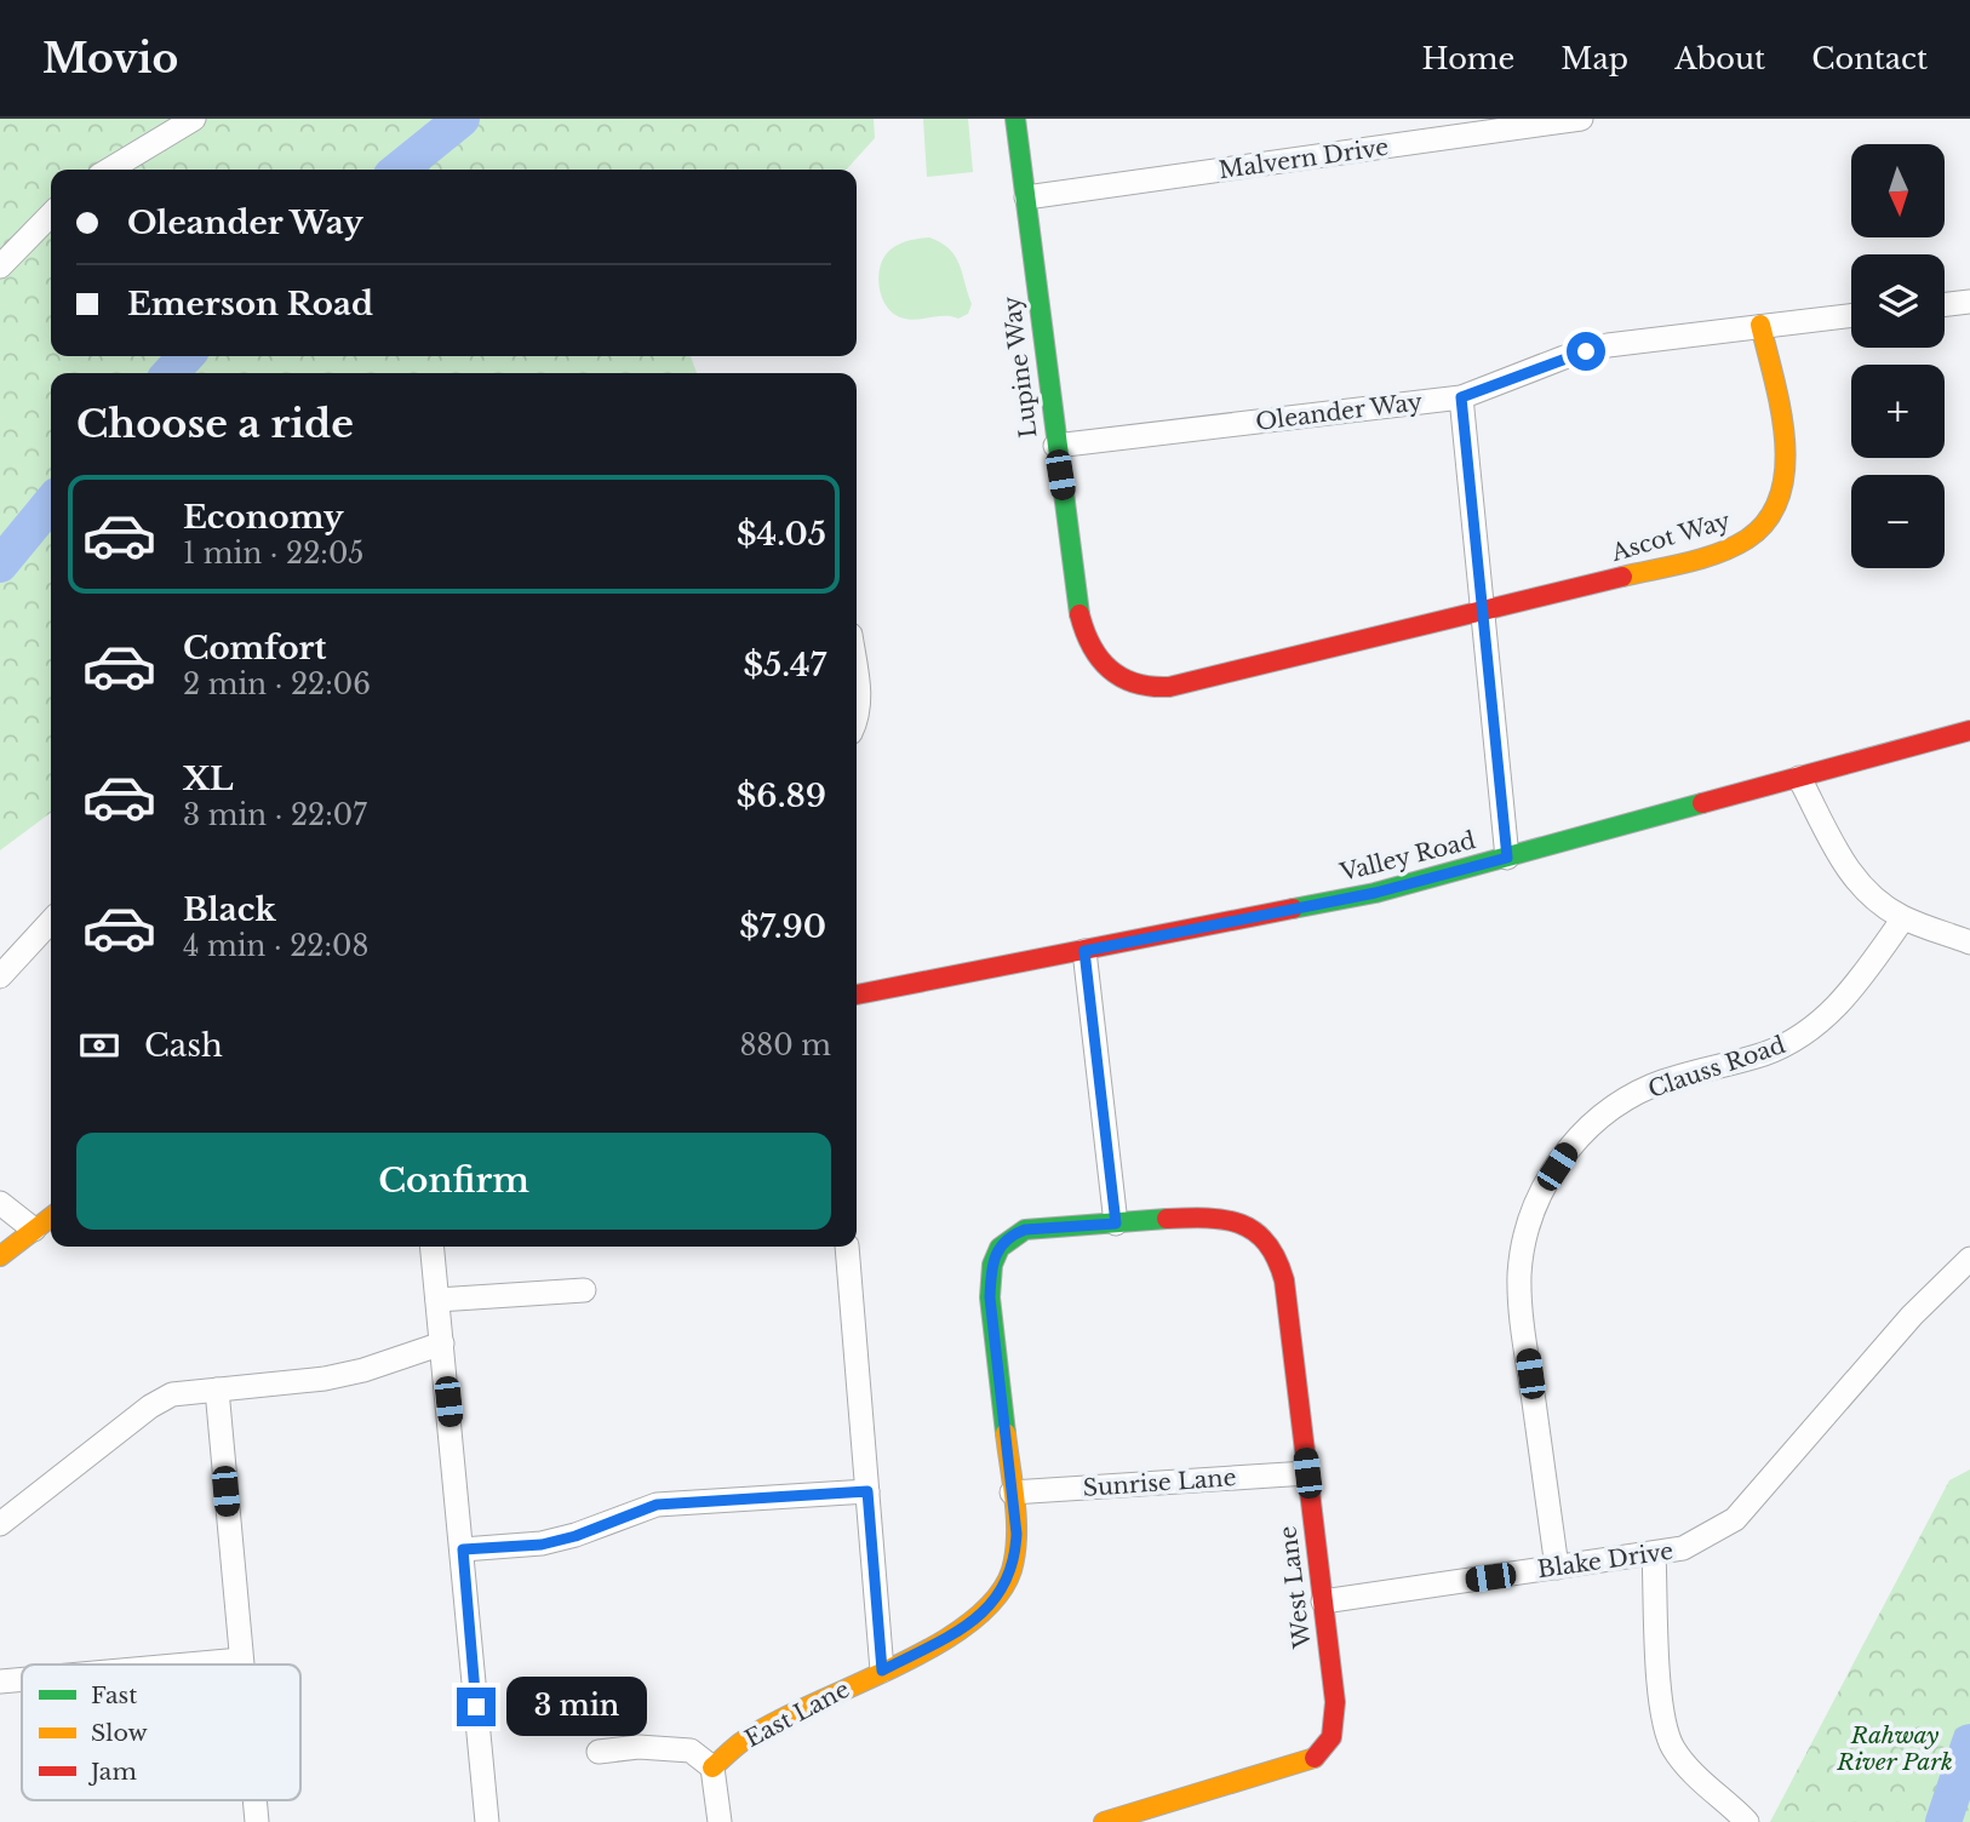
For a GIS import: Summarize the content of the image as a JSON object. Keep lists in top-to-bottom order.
{
  "streets": {
    "street": [
      "Malvern Drive",
      "Lupine Way",
      "Oleander Way",
      "Ascot Way",
      "Valley Road",
      "Clauss Road",
      "Sunrise Lane",
      "Blake Drive",
      "West Lane",
      "East Lane"
    ]
  },
  "crossings": [
    ["Malvern Drive", "Lupine Way"],
    ["Lupine Way", "Oleander Way"],
    ["Lupine Way", "Ascot Way"],
    ["Oleander Way", "Ascot Way"],
    ["Clauss Road", "Blake Drive"],
    ["Sunrise Lane", "West Lane"],
    ["Sunrise Lane", "East Lane"],
    ["Blake Drive", "West Lane"],
    ["West Lane", "East Lane"]
  ],
  "parks": ["Rahway River Park"],
  "legend": ["Fast", "Slow", "Jam"],
  "north": "bottom",
  "page": {
    "header": "Movio",
    "nav": [
      "Home",
      "Map",
      "About",
      "Contact"
    ],
    "map_buttons": ["+", "−"],
    "banner": ["Oleander Way", "Emerson Road"],
    "heading": "Choose a ride",
    "list": [
      {
        "name": "Economy",
        "note": "1 min · 22:05",
        "value": "$4.05"
      },
      {
        "name": "Comfort",
        "note": "2 min · 22:06",
        "value": "$5.47"
      },
      {
        "name": "XL",
        "note": "3 min · 22:07",
        "value": "$6.89"
      },
      {
        "name": "Black",
        "note": "4 min · 22:08",
        "value": "$7.90"
      }
    ],
    "pay": ["Cash", "880 m"],
    "buttons": "Confirm",
    "bubble": "3 min"
  }
}
